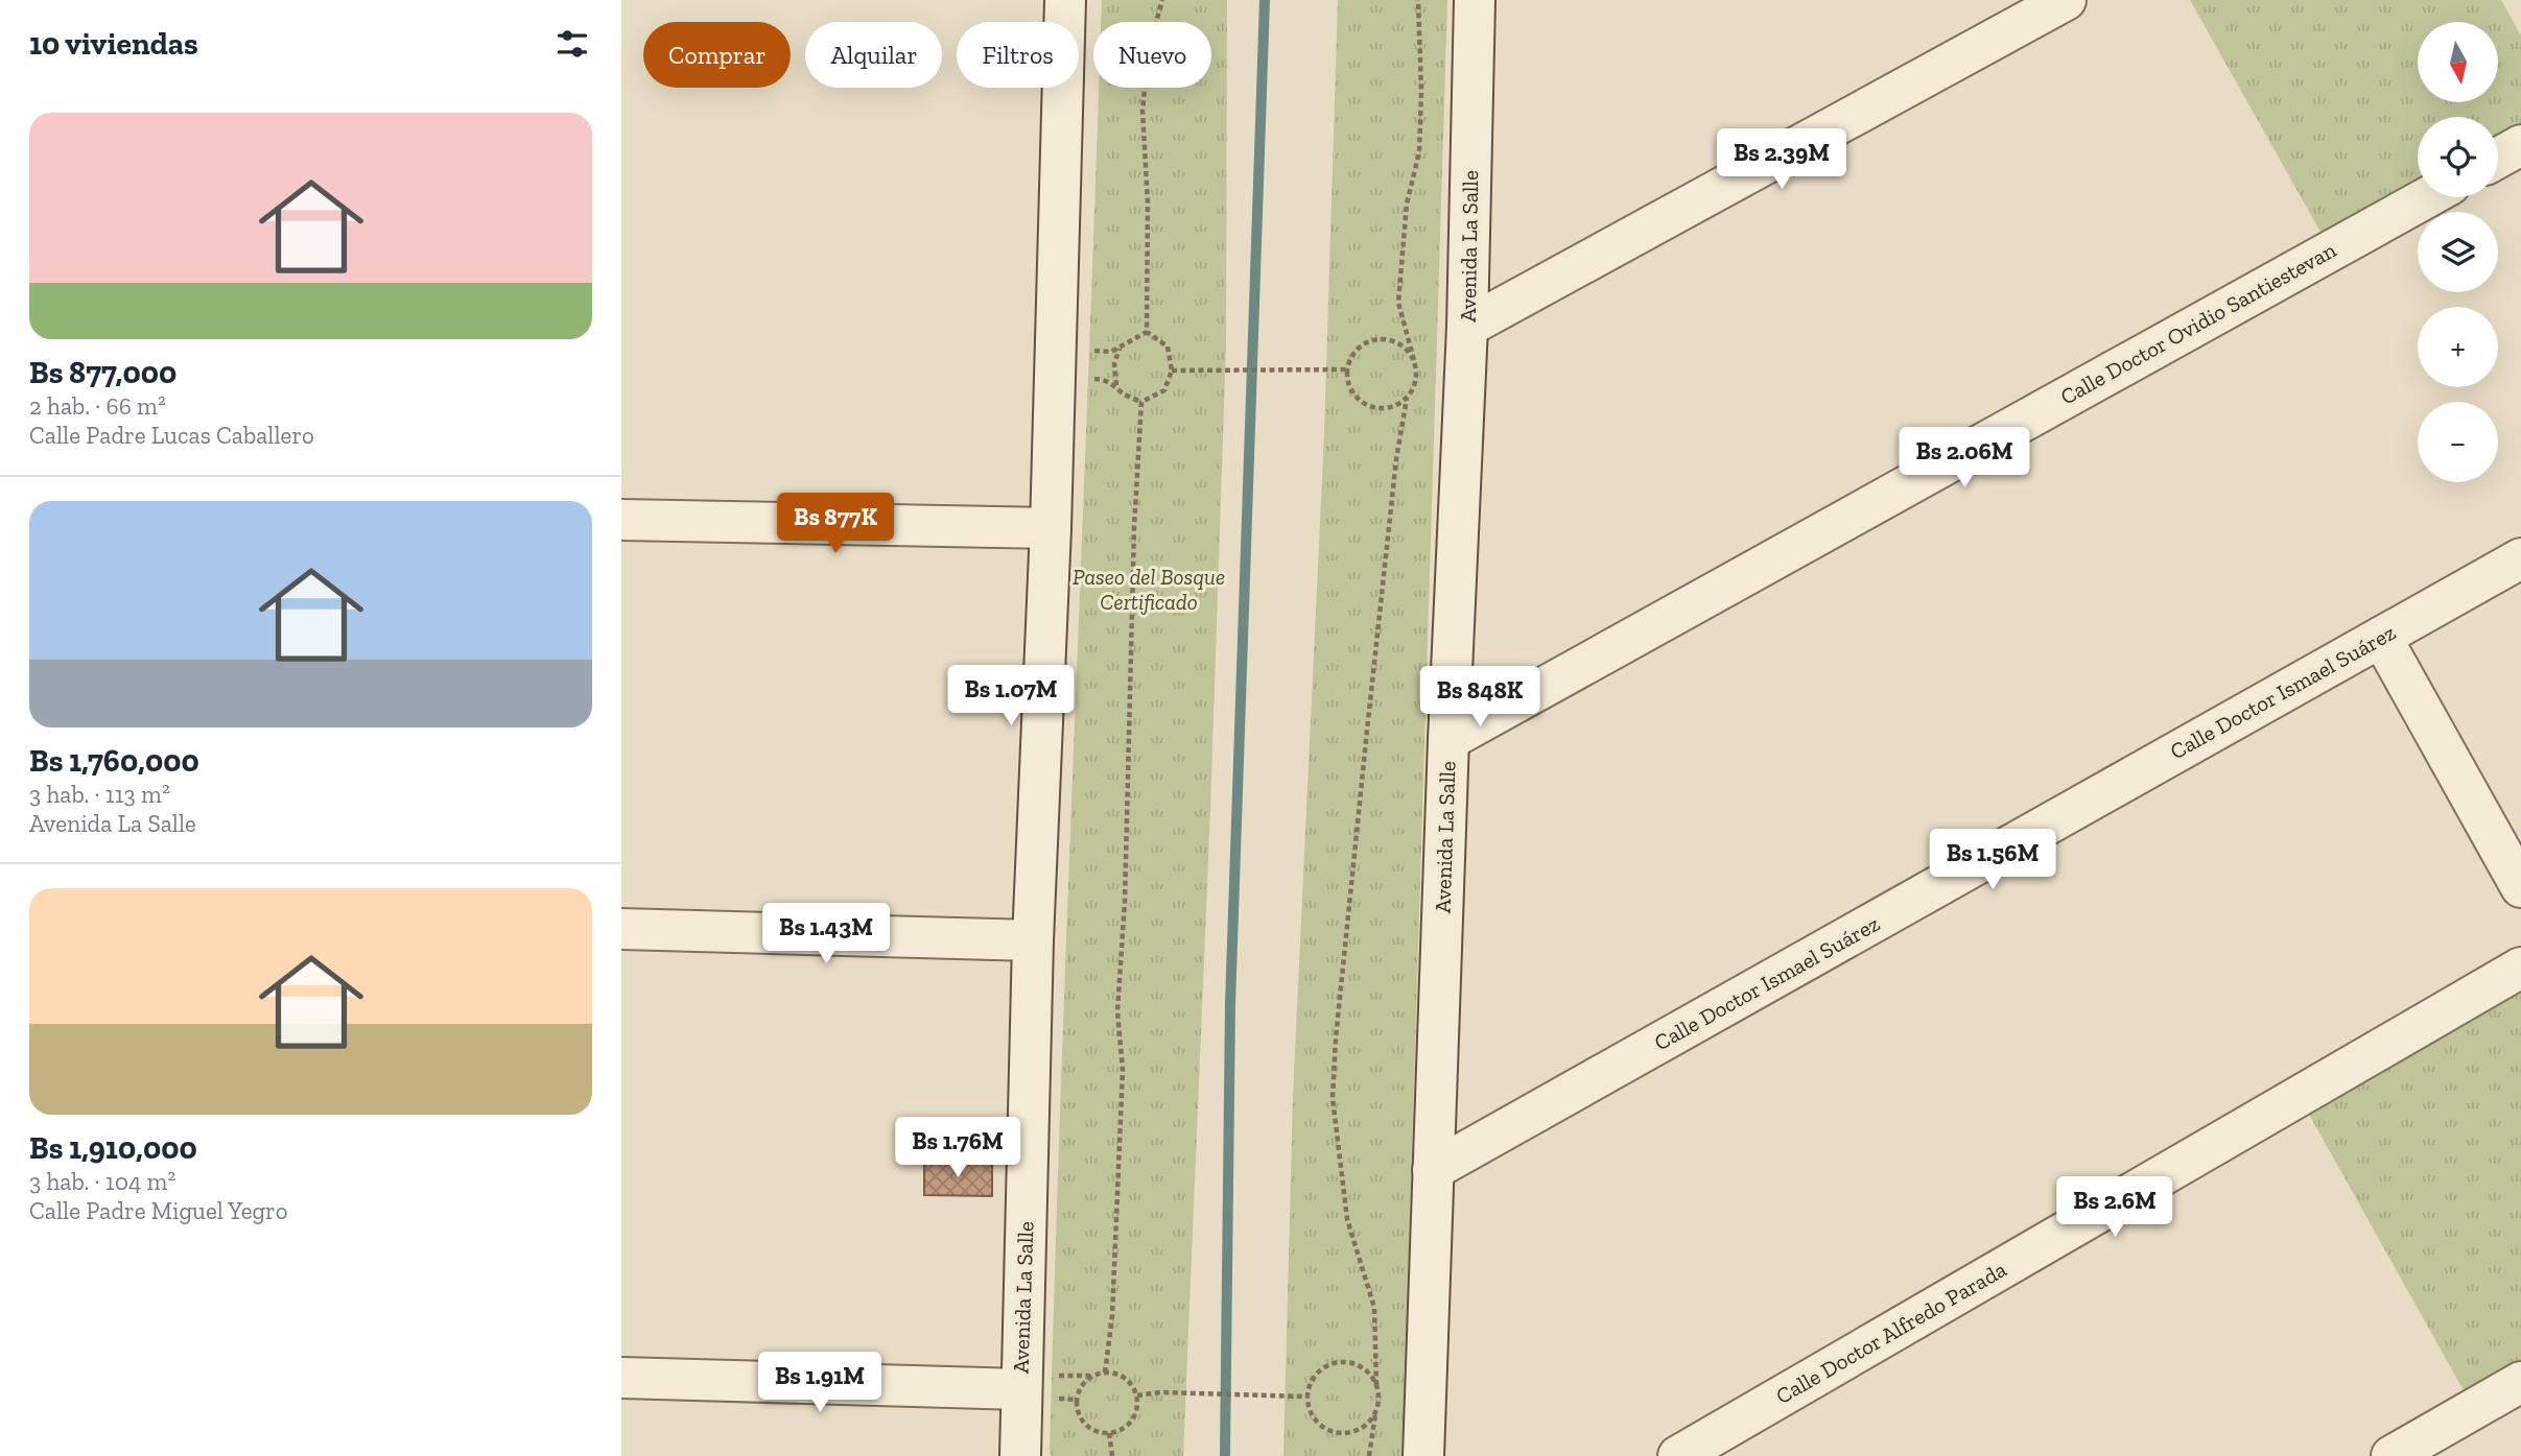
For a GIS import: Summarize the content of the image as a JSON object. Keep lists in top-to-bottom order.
{
  "streets": {
    "street": [
      "Avenida La Salle",
      "Calle Doctor Ovidio Santiestevan",
      "Calle Doctor Ismael Suárez",
      "Calle Doctor Alfredo Parada"
    ]
  },
  "crossings": [
    ["Avenida La Salle", "Calle Doctor Ovidio Santiestevan"],
    ["Avenida La Salle", "Calle Doctor Ismael Suárez"]
  ],
  "parks": ["Paseo del Bosque Certificado"],
  "north": "bottom",
  "page": {
    "heading": "10 viviendas",
    "map_buttons": ["+", "−"],
    "chip": [
      "Comprar",
      "Alquilar",
      "Filtros",
      "Nuevo"
    ],
    "list": [
      {
        "name": "Bs 877,000",
        "note": "2 hab. · 66 m² · Calle Padre Lucas Caballero"
      },
      {
        "name": "Bs 1,760,000",
        "note": "3 hab. · 113 m² · Avenida La Salle"
      },
      {
        "name": "Bs 1,910,000",
        "note": "3 hab. · 104 m² · Calle Padre Miguel Yegro"
      }
    ],
    "price": [
      "Bs 2.39M",
      "Bs 2.06M",
      "Bs 877K",
      "Bs 1.07M",
      "Bs 848K",
      "Bs 1.56M",
      "Bs 1.43M",
      "Bs 1.76M",
      "Bs 2.6M",
      "Bs 1.91M"
    ]
  }
}
